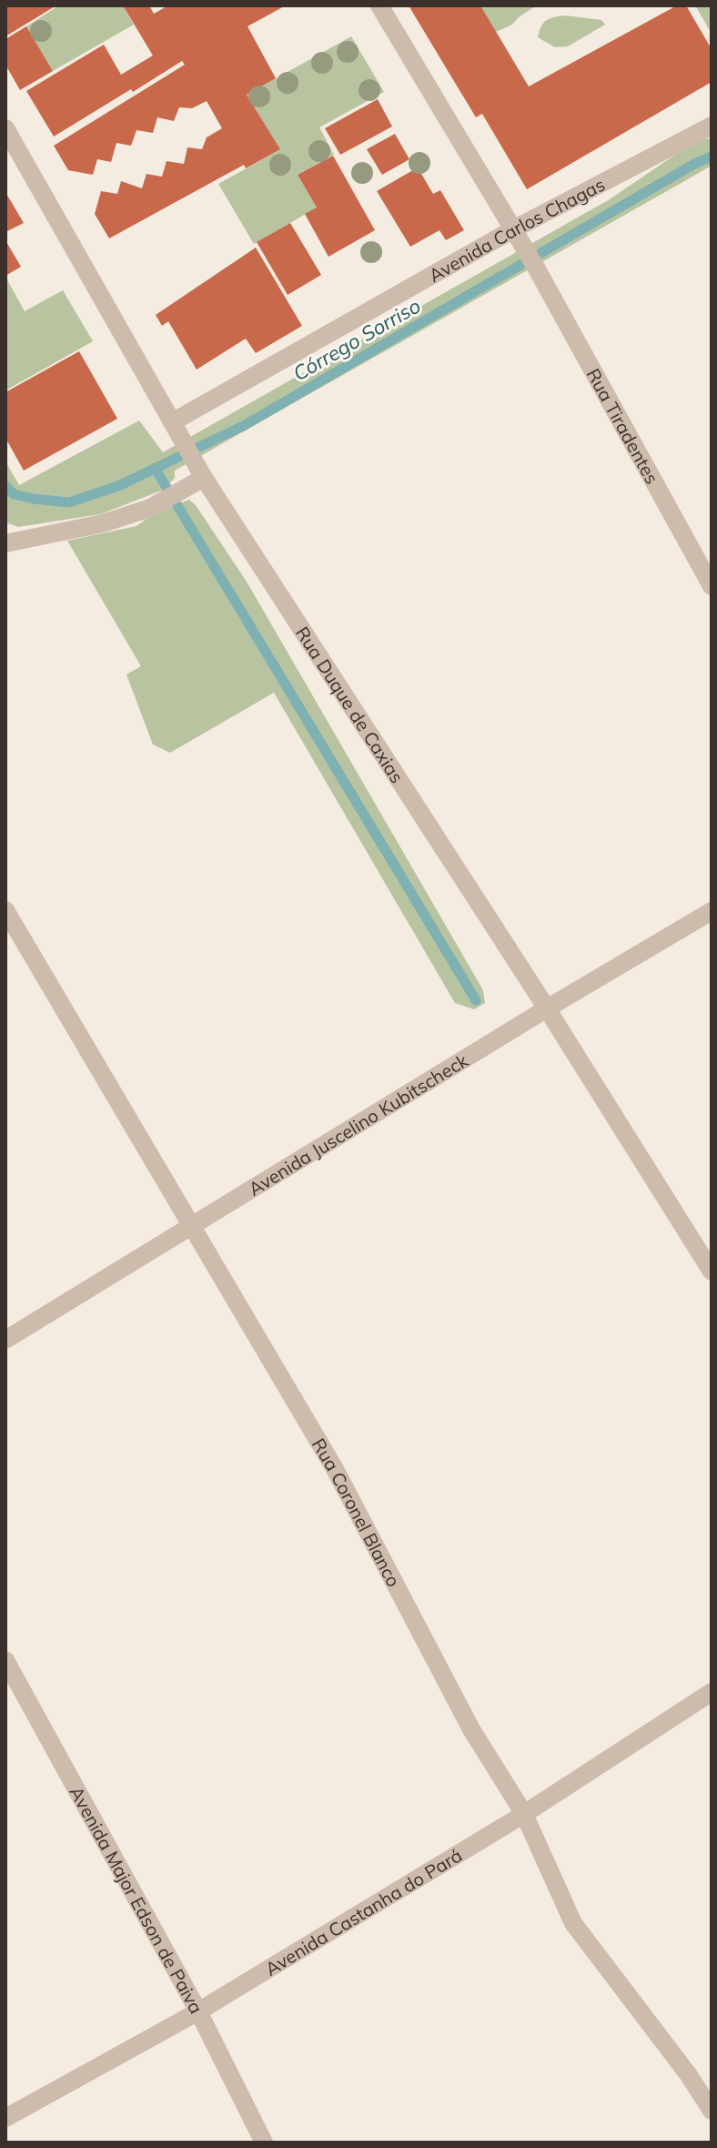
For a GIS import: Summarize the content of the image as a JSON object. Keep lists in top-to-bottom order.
{
  "streets": {
    "street": [
      "Avenida Carlos Chagas",
      "Rua Tiradentes",
      "Rua Duque de Caxias",
      "Avenida Juscelino Kubitscheck",
      "Rua Coronel Blanco",
      "Avenida Major Edson de Paiva",
      "Avenida Castanha do Pará"
    ]
  },
  "crossings": [
    ["Avenida Carlos Chagas", "Rua Tiradentes"],
    ["Avenida Carlos Chagas", "Rua Duque de Caxias"],
    ["Rua Duque de Caxias", "Avenida Juscelino Kubitscheck"],
    ["Avenida Juscelino Kubitscheck", "Rua Coronel Blanco"],
    ["Rua Coronel Blanco", "Avenida Castanha do Pará"],
    ["Avenida Major Edson de Paiva", "Avenida Castanha do Pará"]
  ],
  "water": ["Córrego Sorriso"]
}
